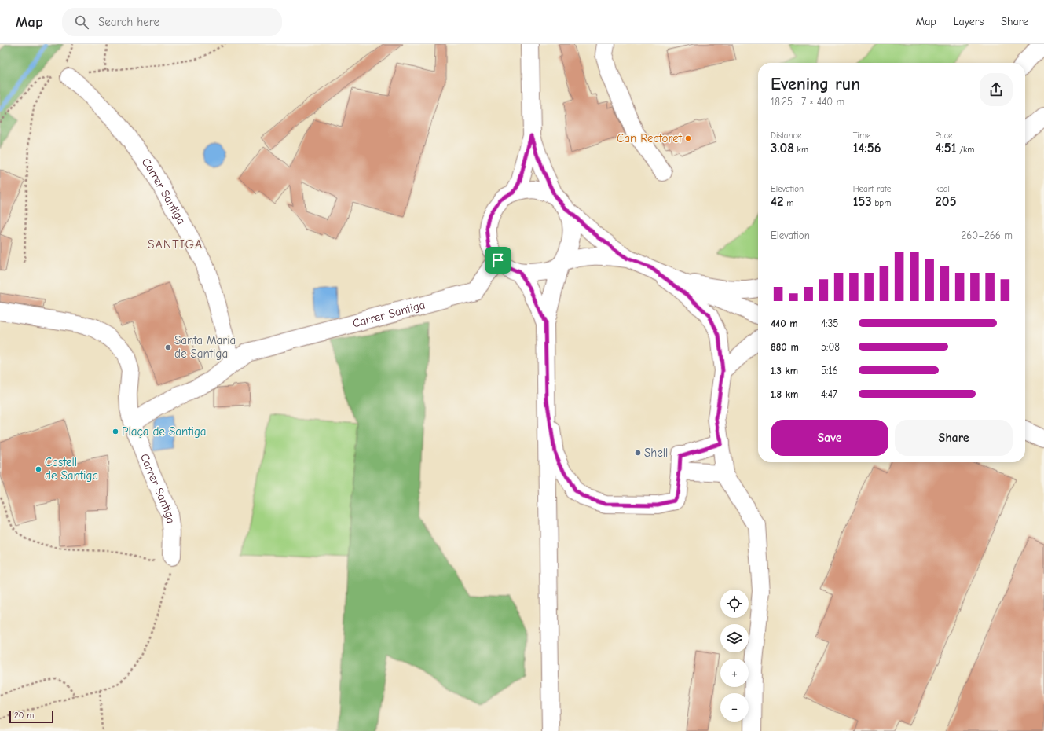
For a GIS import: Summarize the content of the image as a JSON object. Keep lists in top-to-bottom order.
{
  "streets": {
    "street": ["Carrer Santiga"]
  },
  "districts": ["SANTIGA"],
  "places": [
    "Can Rectoret",
    "Santa Maria de Santiga",
    "Plaça de Santiga",
    "Shell",
    "Castell de Santiga"
  ],
  "scale_bar": "20 m",
  "page": {
    "header": "Map",
    "search": "Search here",
    "nav": ["Map", "Layers", "Share"],
    "heading": ["Evening run", "18:25 · 7 × 440 m"],
    "stats": [
      ["Distance", "3.08 km"],
      ["Time", "14:56"],
      ["Pace", "4:51 /km"],
      ["Elevation", "42 m"],
      ["Heart rate", "153 bpm"],
      ["kcal", "205"]
    ],
    "chart": ["Elevation", "260–266 m"],
    "list": [
      {
        "name": "440 m",
        "note": "4:35"
      },
      {
        "name": "880 m",
        "note": "5:08"
      },
      {
        "name": "1.3 km",
        "note": "5:16"
      },
      {
        "name": "1.8 km",
        "note": "4:47"
      }
    ],
    "buttons": ["Save", "Share"],
    "map_buttons": ["+", "−"],
    "scale": "20 m"
  }
}
